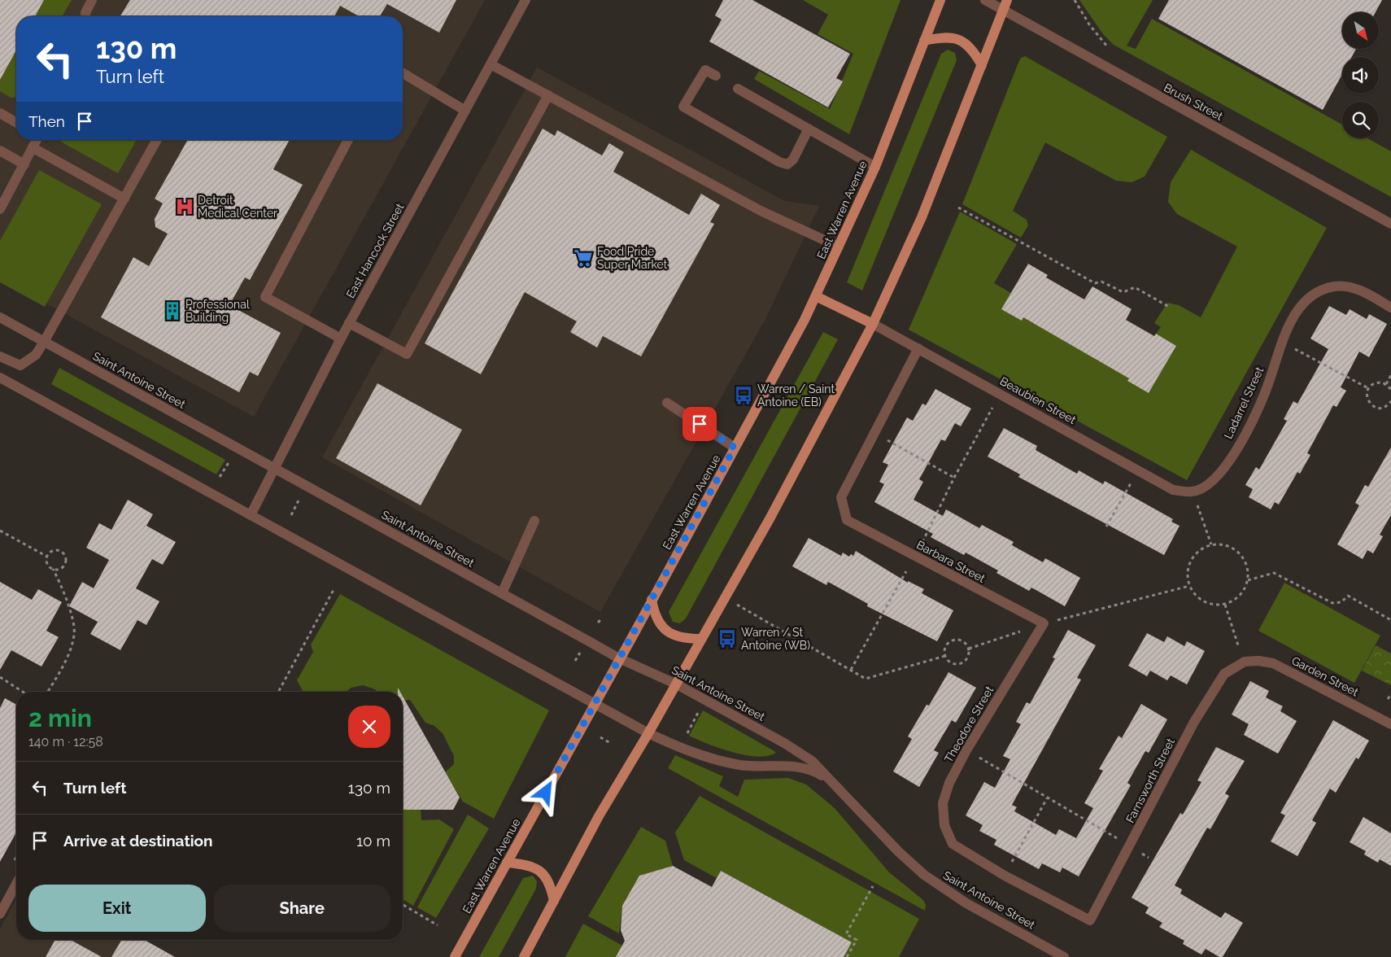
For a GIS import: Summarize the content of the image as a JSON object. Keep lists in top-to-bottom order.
{
  "streets": {
    "main road": ["East Warren Avenue"],
    "street": [
      "Brush Street",
      "East Hancock Street",
      "Saint Antoine Street",
      "Beaubien Street",
      "Ladarrel Street",
      "Barbara Street",
      "Garden Street",
      "Theodore Street",
      "Farnsworth Street"
    ]
  },
  "crossings": [
    ["East Warren Avenue", "Saint Antoine Street"],
    ["East Hancock Street", "Saint Antoine Street"],
    ["Beaubien Street", "Ladarrel Street"],
    ["Barbara Street", "Theodore Street"],
    ["Garden Street", "Farnsworth Street"],
    ["Theodore Street", "Farnsworth Street"]
  ],
  "places": {
    "hospital": ["Detroit Medical Center"],
    "supermarket": ["Food Pride Super Market"],
    "building": ["Professional Building"],
    "bus stop": ["Warren / Saint Antoine (EB)", "Warren / St Antoine (WB)"]
  },
  "north": "bottom right",
  "page": {
    "turn": ["130 m", "Turn left"],
    "then": "Then",
    "heading": ["2 min", "140 m · 12:58"],
    "list": [
      {
        "name": "Turn left",
        "value": "130 m"
      },
      {
        "name": "Arrive at destination",
        "value": "10 m"
      }
    ],
    "buttons": ["Exit", "Share"]
  }
}
